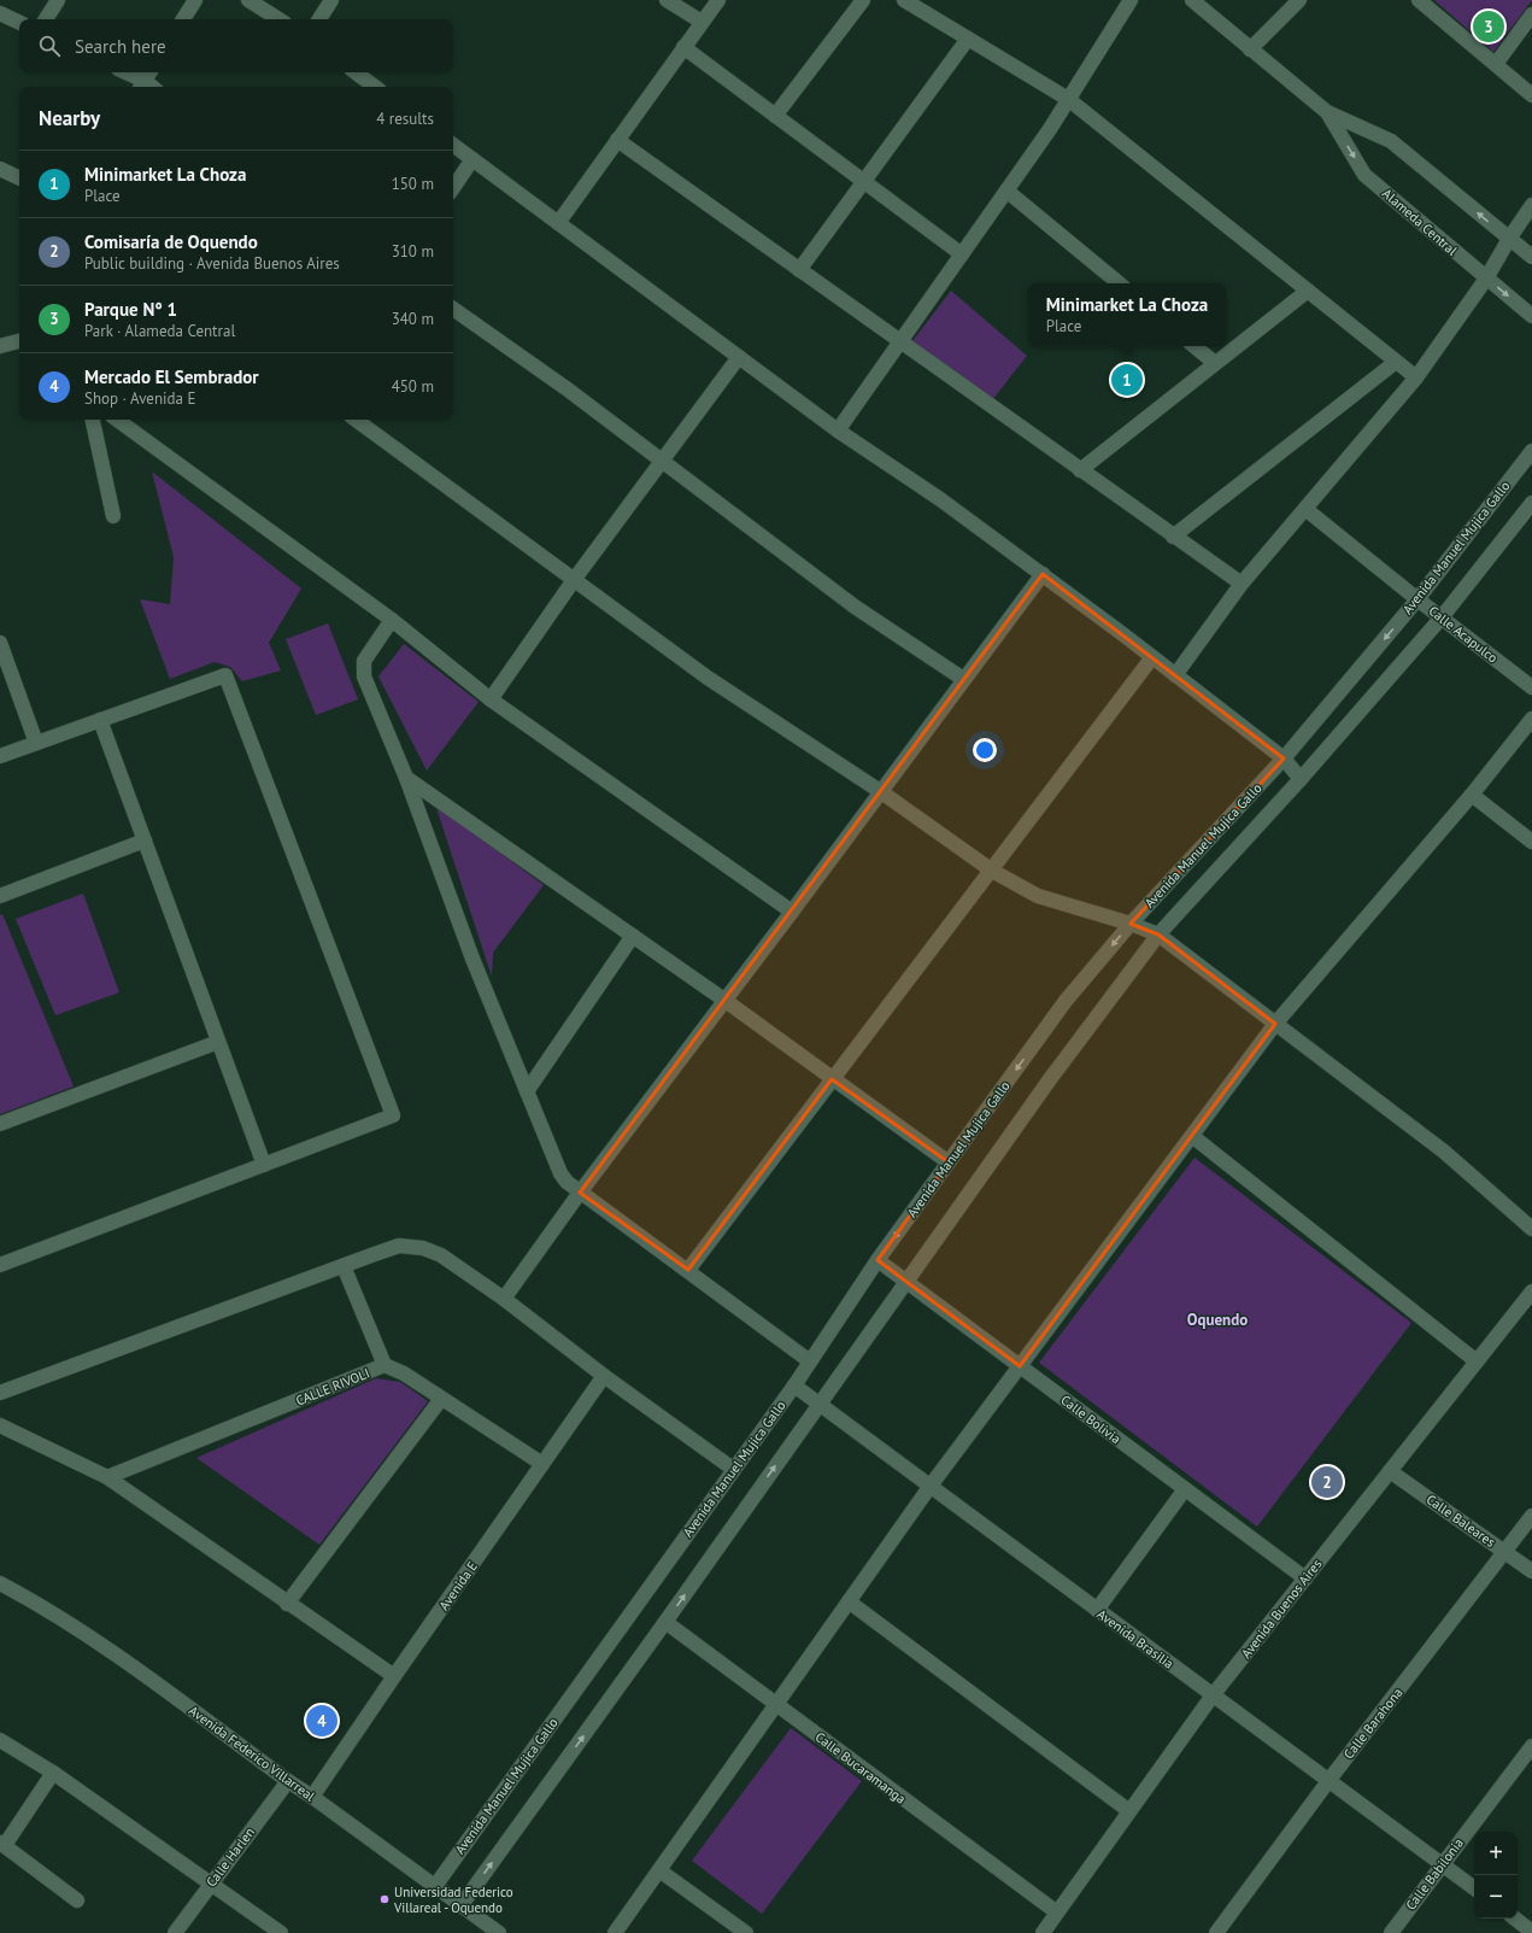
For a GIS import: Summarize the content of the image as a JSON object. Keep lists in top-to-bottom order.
{
  "streets": {
    "street": [
      "Alameda Central",
      "Avenida Manuel Mujica Gallo",
      "Calle Acapulco",
      "CALLE RIVOLI",
      "Calle Bolivia",
      "Calle Baleares",
      "Avenida E",
      "Avenida Buenos Aires",
      "Avenida Brasilia",
      "Calle Barahona",
      "Avenida Federico Villarreal",
      "Calle Bucaramanga",
      "Calle Harlen",
      "Calle Babilonia"
    ]
  },
  "crossings": [
    ["Avenida Manuel Mujica Gallo", "Calle Acapulco"],
    ["Avenida Manuel Mujica Gallo", "Calle Bolivia"],
    ["Avenida Manuel Mujica Gallo", "Avenida Brasilia"],
    ["Avenida Manuel Mujica Gallo", "Avenida Federico Villarreal"],
    ["Avenida Manuel Mujica Gallo", "Calle Bucaramanga"],
    ["CALLE RIVOLI", "Avenida E"],
    ["Calle Bolivia", "Avenida Buenos Aires"],
    ["Calle Baleares", "Avenida Buenos Aires"],
    ["Calle Baleares", "Calle Barahona"],
    ["Avenida E", "Avenida Federico Villarreal"],
    ["Avenida Buenos Aires", "Avenida Brasilia"],
    ["Avenida Buenos Aires", "Calle Bucaramanga"],
    ["Avenida Brasilia", "Calle Barahona"],
    ["Avenida Brasilia", "Calle Babilonia"],
    ["Avenida Federico Villarreal", "Calle Harlen"]
  ],
  "districts": ["Oquendo"],
  "places": ["Universidad Federico Villareal - Oquendo"],
  "page": {
    "pins": [
      "3",
      "1",
      "2",
      "4"
    ],
    "search": "Search here",
    "heading": ["Nearby", "4 results"],
    "list": [
      {
        "mark": "1",
        "name": "Minimarket La Choza",
        "note": "Place",
        "value": "150 m"
      },
      {
        "mark": "2",
        "name": "Comisaría de Oquendo",
        "note": "Public building · Avenida Buenos Aires",
        "value": "310 m"
      },
      {
        "mark": "3",
        "name": "Parque N° 1",
        "note": "Park · Alameda Central",
        "value": "340 m"
      },
      {
        "mark": "4",
        "name": "Mercado El Sembrador",
        "note": "Shop · Avenida E",
        "value": "450 m"
      }
    ],
    "popup": ["Minimarket La Choza", "Place"],
    "map_buttons": ["+", "−"]
  }
}
